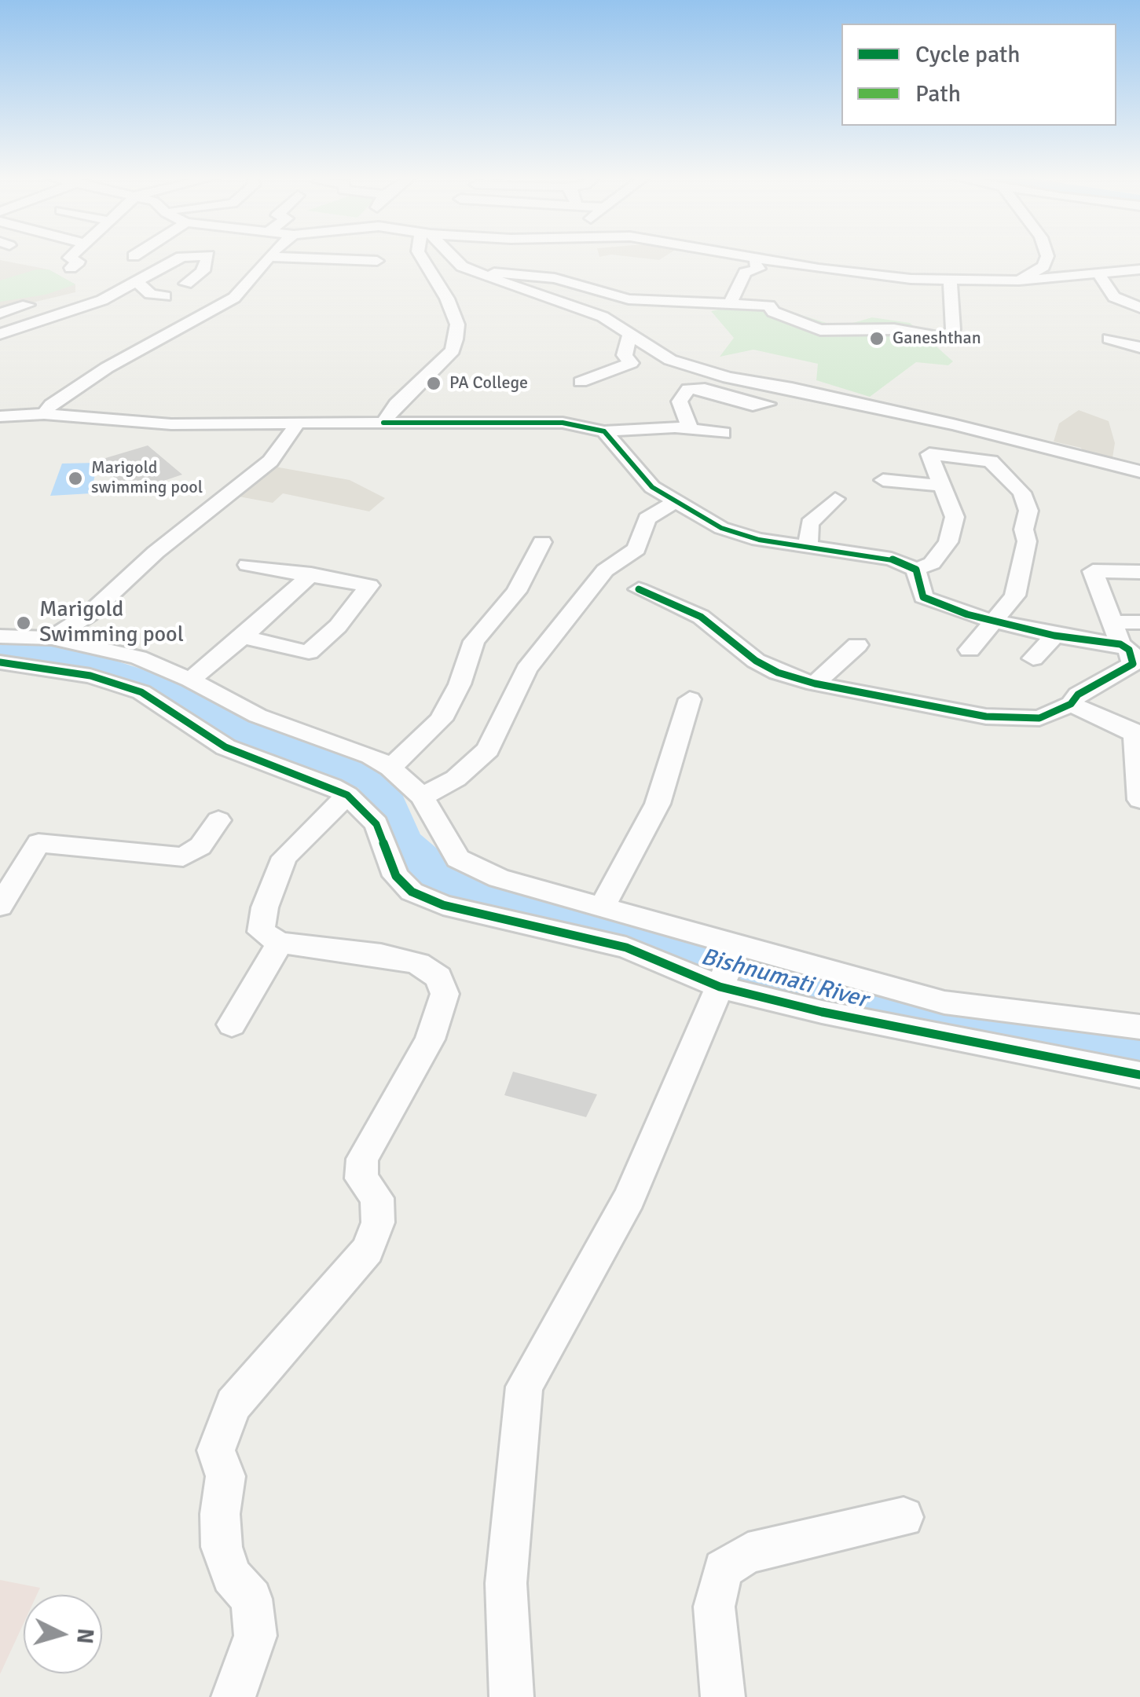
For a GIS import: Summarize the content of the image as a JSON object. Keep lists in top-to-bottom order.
{
  "water": ["Bishnumati River"],
  "places": [
    "Ganeshthan",
    "PA College",
    "Marigold swimming pool",
    "Marigold Swimming pool"
  ],
  "legend": ["Cycle path", "Path"],
  "north": "right"
}
